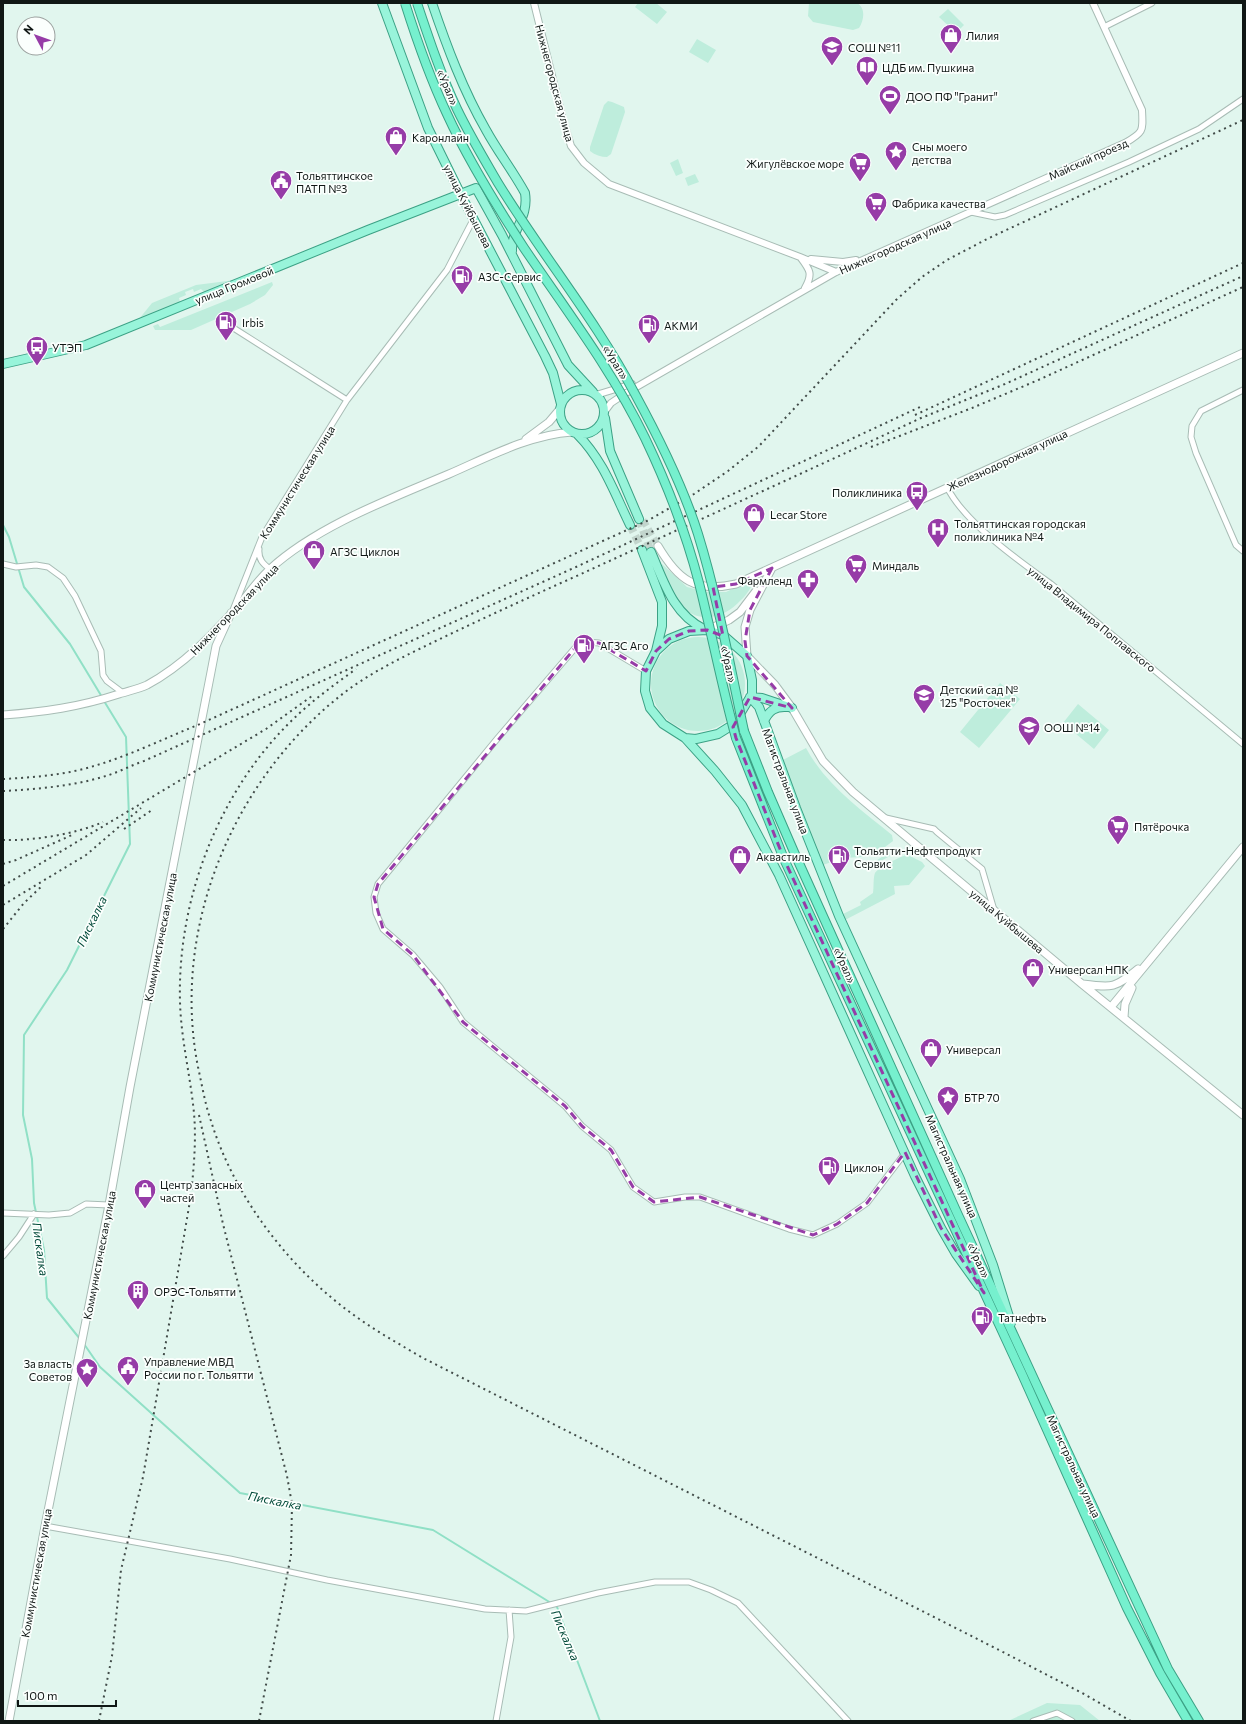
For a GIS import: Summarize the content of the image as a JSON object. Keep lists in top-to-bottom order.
{
  "streets": {
    "highway": ["«Урал»", "Магистральная улица"],
    "main road": [
      "Нижнегородская улица",
      "улица Куйбышева",
      "улица Громовой",
      "Железнодорожная улица",
      "Коммунистическая улица"
    ],
    "street": ["Майский проезд", "улица Владимира Поплавского"]
  },
  "crossings": [
    ["Нижнегородская улица", "Майский проезд"],
    ["Нижнегородская улица", "улица Куйбышева"],
    ["Нижнегородская улица", "Коммунистическая улица"],
    ["«Урал»", "Магистральная улица"],
    ["улица Куйбышева", "улица Громовой"],
    ["улица Куйбышева", "Коммунистическая улица"],
    ["улица Куйбышева", "Магистральная улица"],
    ["Железнодорожная улица", "улица Владимира Поплавского"]
  ],
  "water": ["Пискалка"],
  "places": {
    "shop": [
      "Лилия",
      "Каронлайн",
      "Lecar Store",
      "АГЗС Циклон",
      "Аквастиль",
      "Универсал НПК",
      "Универсал",
      "Центр запасных частей"
    ],
    "school or university": ["СОШ №11", "Детский сад № 125 \"Росточек\"", "ООШ №14"],
    "library": ["ЦДБ им. Пушкина"],
    "sports": ["ДОО ПФ \"Гранит\""],
    "place": ["Сны моего детства", "БТР 70", "За власть Советов"],
    "supermarket": [
      "Жигулёвское море",
      "Фабрика качества",
      "Миндаль",
      "Пятёрочка"
    ],
    "public building": ["Тольяттинское ПАТП №3", "Управление МВД России по г. Тольятти"],
    "fuel station": [
      "АЗС-Сервис",
      "Irbis",
      "АКМИ",
      "АГЗС Аго",
      "Тольятти-Нефтепродукт Сервис",
      "Циклон",
      "Татнефть"
    ],
    "bus stop": ["УТЭП", "Поликлиника"],
    "hospital": ["Тольяттинская городская поликлиника №4"],
    "pharmacy": ["Фармленд"],
    "building": ["ОРЭС-Тольятти"]
  },
  "scale_bar": "100 m",
  "north": "top left"
}
